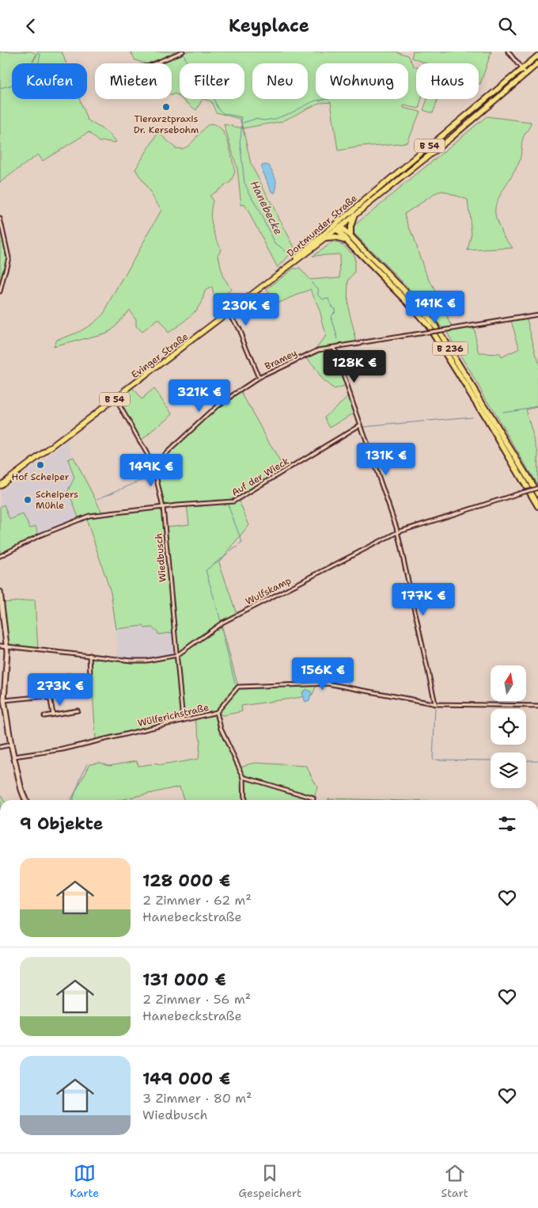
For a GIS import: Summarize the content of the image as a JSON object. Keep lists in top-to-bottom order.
{
  "streets": {
    "highway": ["B 236"],
    "main road": ["B 54", "Dortmunder Straße", "Evinger Straße"],
    "street": [
      "Bramey",
      "Auf der Wieck",
      "Wiedbusch",
      "Wulfskamp",
      "Wülferichstraße"
    ]
  },
  "crossings": [
    ["Dortmunder Straße", "B 236"],
    ["Dortmunder Straße", "Evinger Straße"],
    ["Bramey", "Wiedbusch"],
    ["Auf der Wieck", "Wiedbusch"],
    ["Wiedbusch", "Wulfskamp"],
    ["Wiedbusch", "Wülferichstraße"]
  ],
  "water": ["Hanebecke"],
  "places": ["Tierarztpraxis Dr. Kersebohm", "Hof Scheiper", "Scheipers Mühle"],
  "north": "top",
  "page": {
    "header": "Keyplace",
    "chip": [
      "Kaufen",
      "Mieten",
      "Filter",
      "Neu",
      "Wohnung",
      "Haus"
    ],
    "price": [
      "141K €",
      "230K €",
      "128K €",
      "321K €",
      "131K €",
      "149K €",
      "177K €",
      "156K €",
      "273K €"
    ],
    "heading": "9 Objekte",
    "list": [
      {
        "name": "128 000 €",
        "note": "2 Zimmer · 62 m² · Hanebeckstraße"
      },
      {
        "name": "131 000 €",
        "note": "2 Zimmer · 56 m² · Hanebeckstraße"
      },
      {
        "name": "149 000 €",
        "note": "3 Zimmer · 80 m² · Wiedbusch"
      }
    ],
    "tabs": ["Karte", "Gespeichert", "Start"]
  }
}
